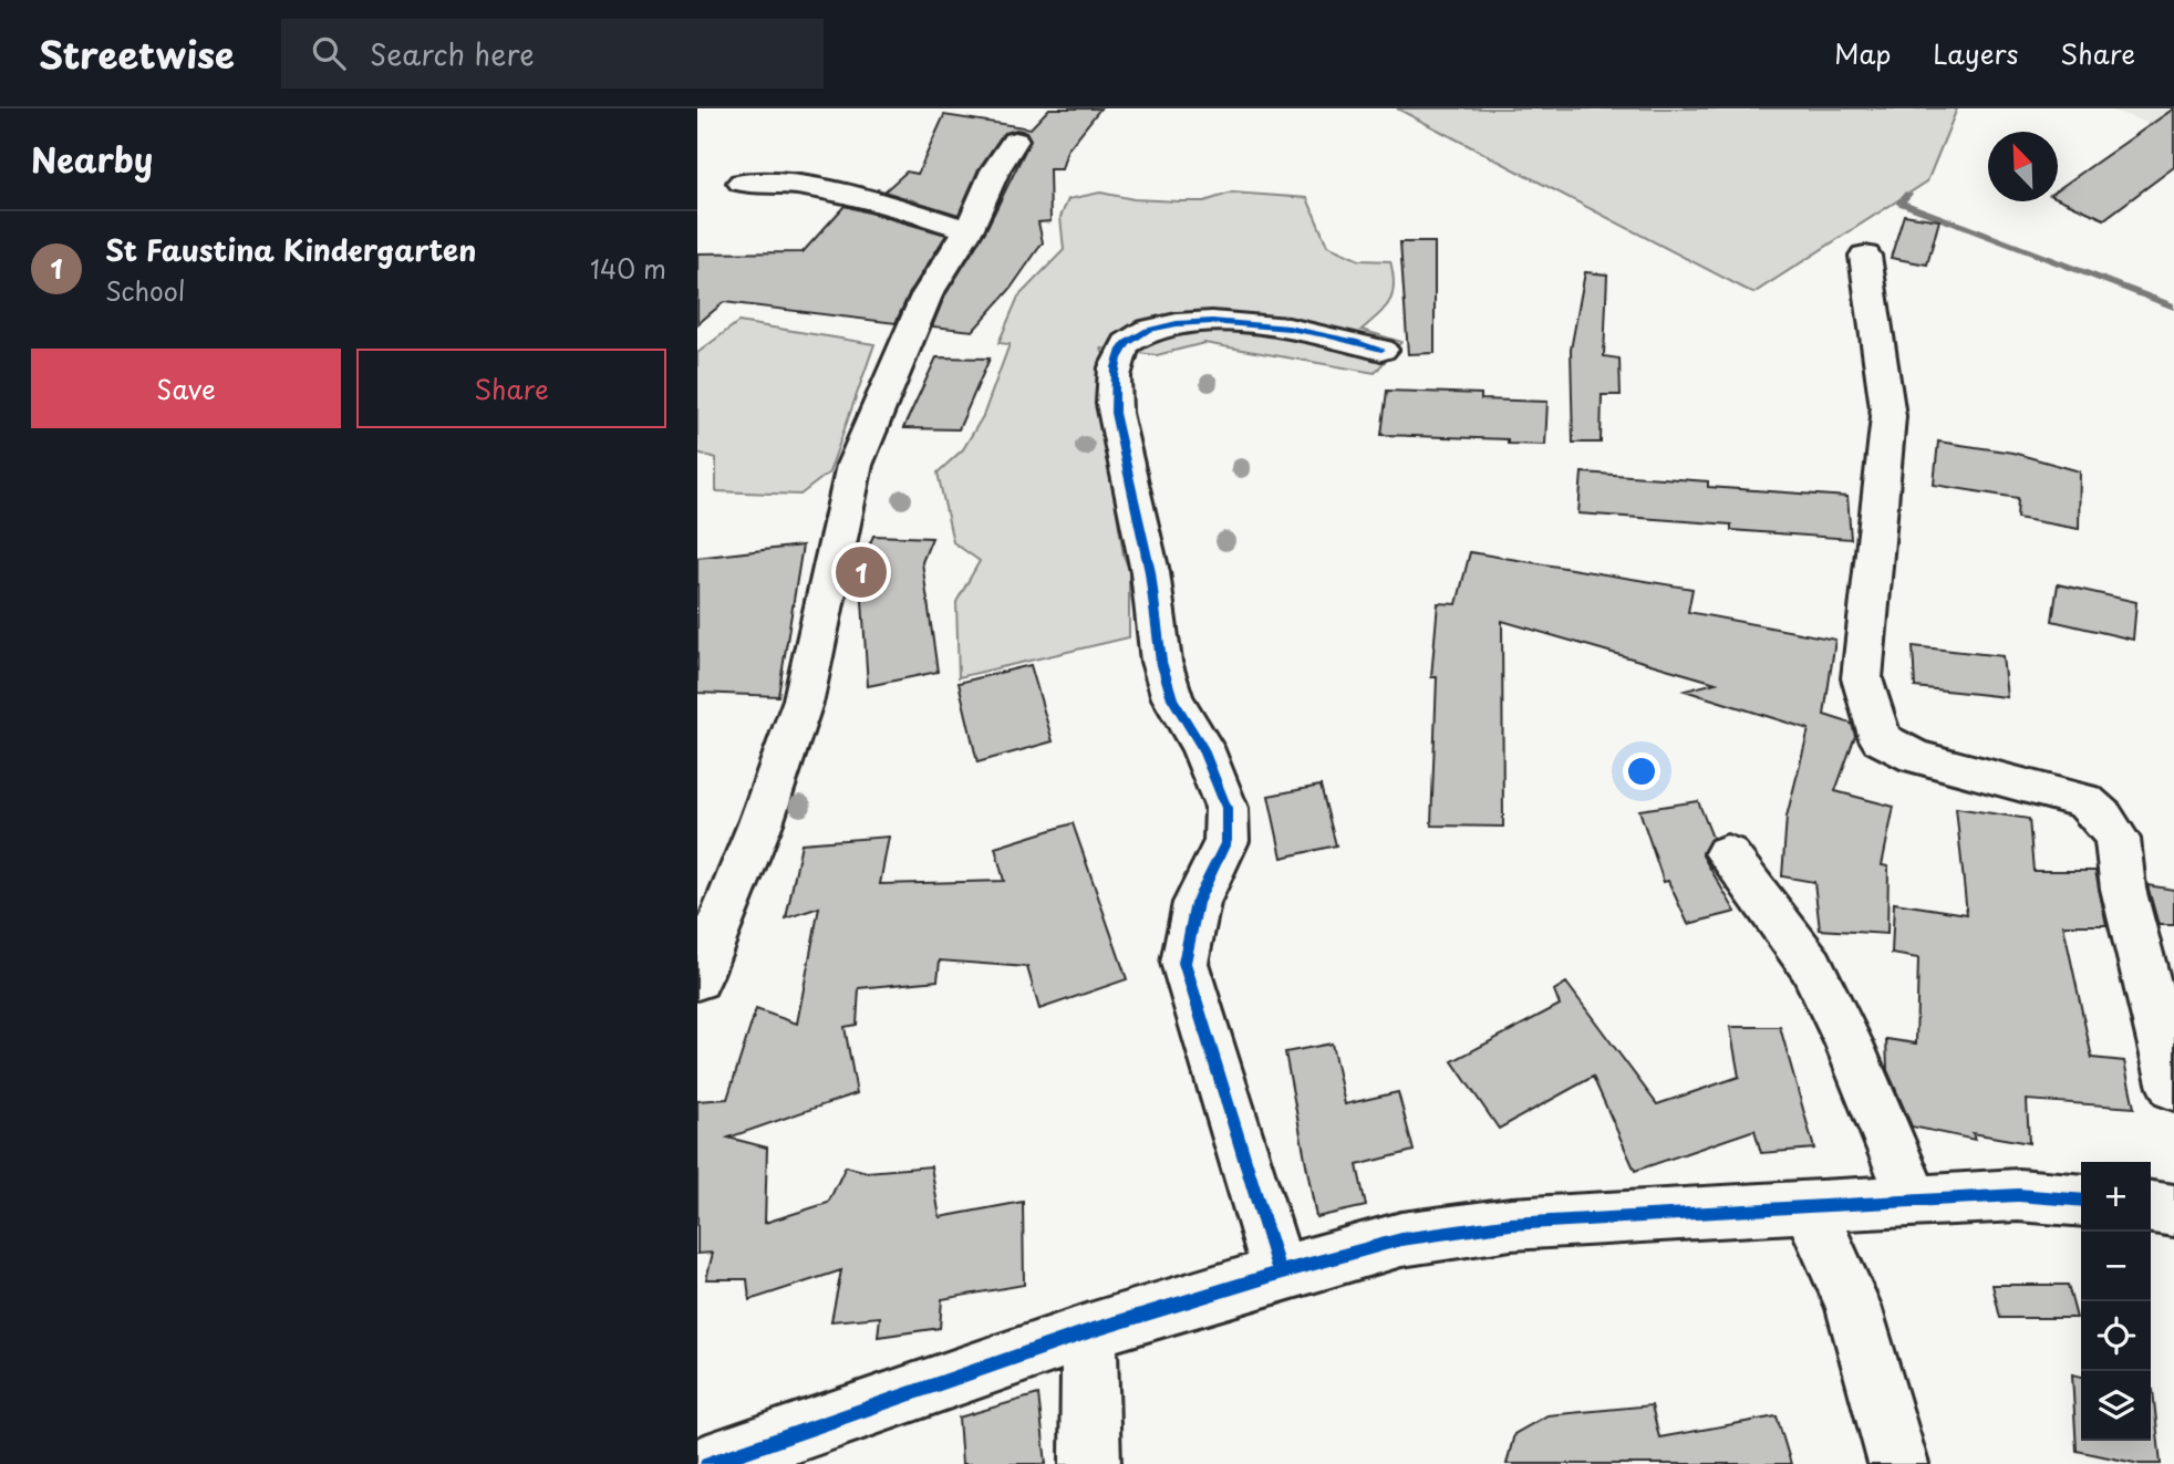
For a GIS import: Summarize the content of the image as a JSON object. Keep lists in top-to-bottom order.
{
  "north": "top left",
  "page": {
    "header": "Streetwise",
    "search": "Search here",
    "nav": ["Map", "Layers", "Share"],
    "heading": "Nearby",
    "list": [
      {
        "mark": "1",
        "name": "St Faustina Kindergarten",
        "note": "School",
        "value": "140 m"
      }
    ],
    "buttons": ["Save", "Share"],
    "pins": "1",
    "map_buttons": ["+", "−"]
  }
}
